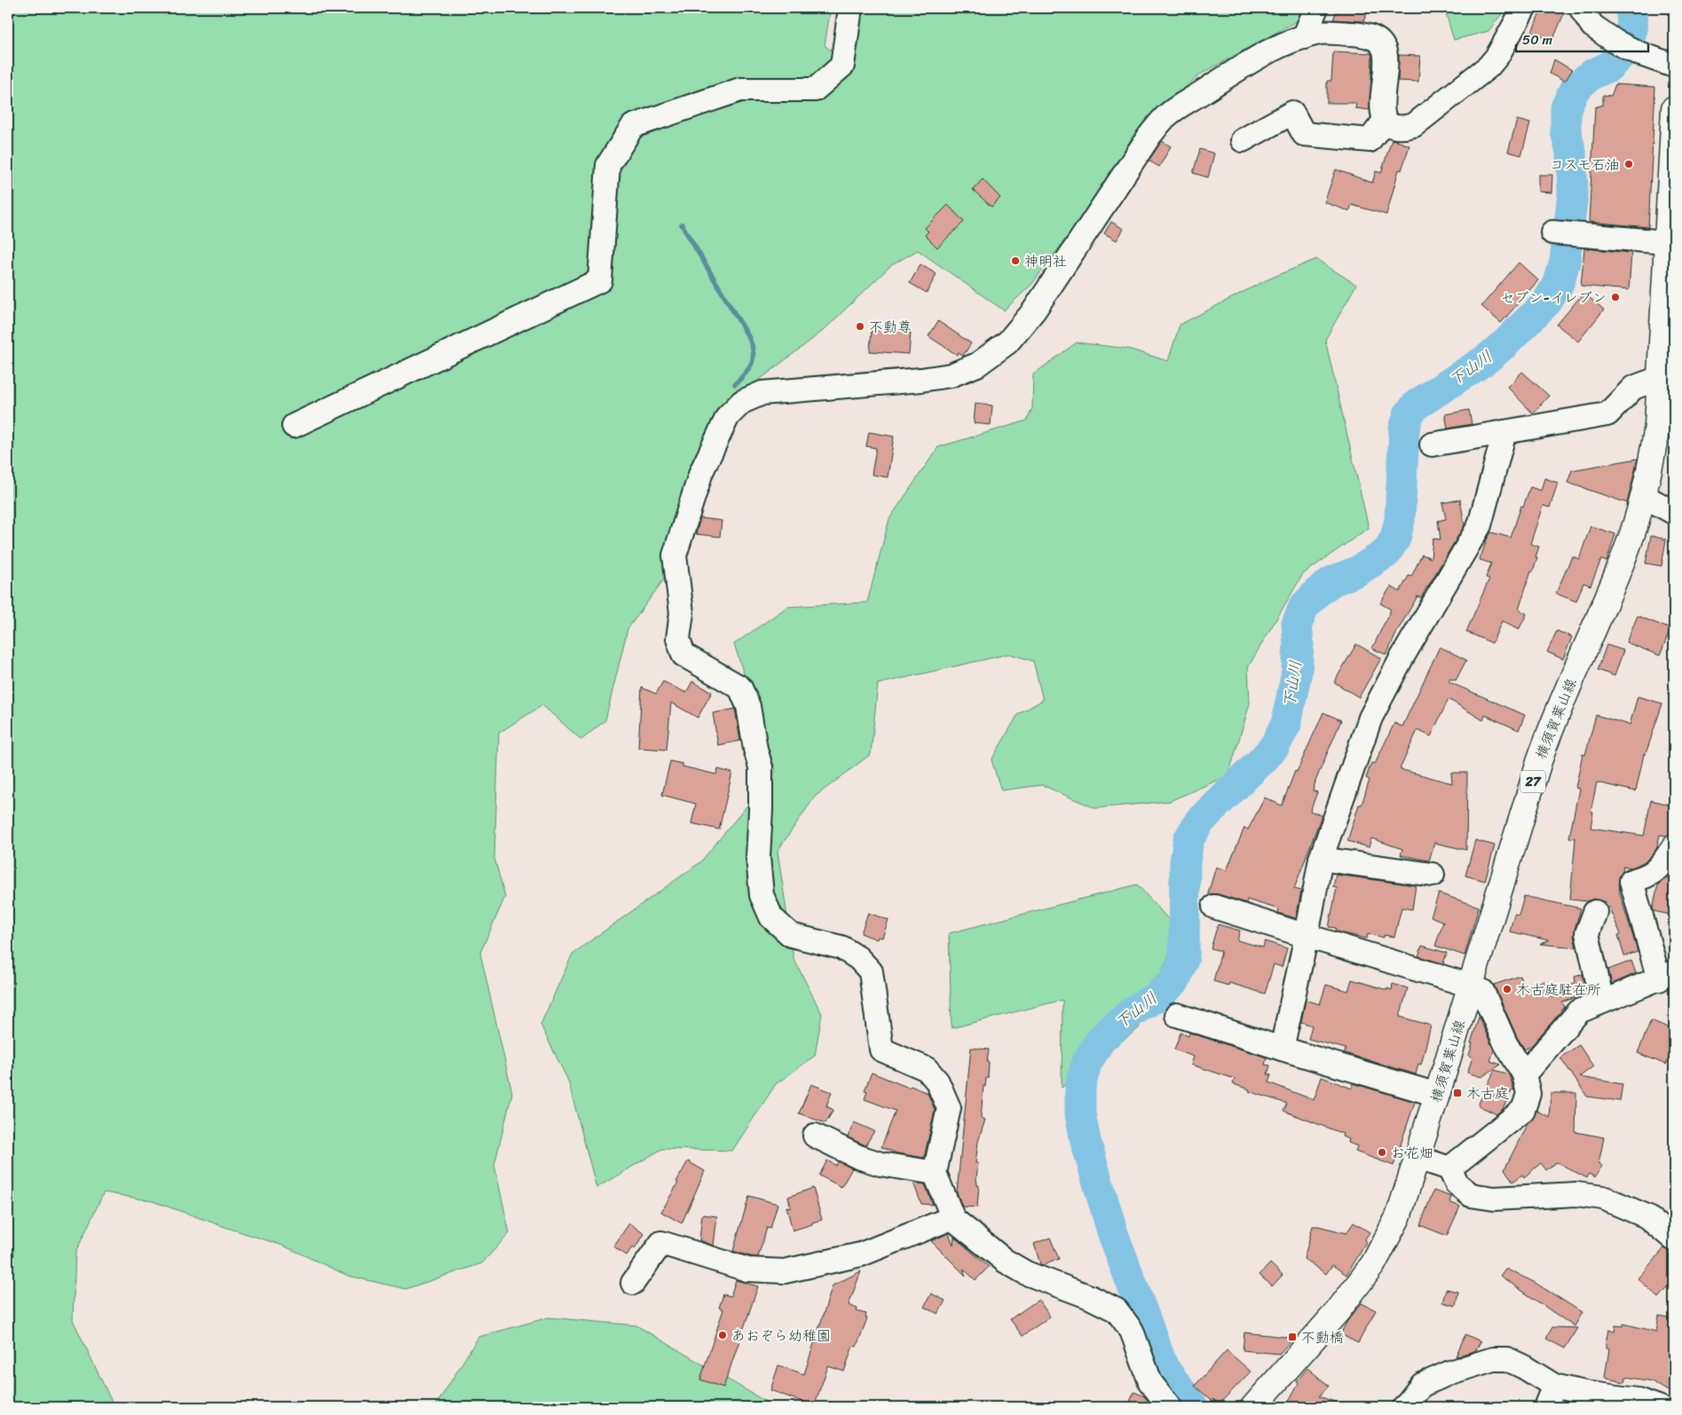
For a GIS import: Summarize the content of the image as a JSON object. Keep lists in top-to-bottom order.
{
  "streets": {
    "main road": ["横須賀葉山線", "27"]
  },
  "water": ["下山川"],
  "places": {
    "other": [
      "コスモ石油",
      "神明社",
      "セブン-イレブン",
      "不動尊",
      "木古庭駐在所",
      "お花畑",
      "あおぞら幼稚園"
    ],
    "transit": ["木古庭", "不動橋"]
  },
  "scale_bar": "50 m"
}
